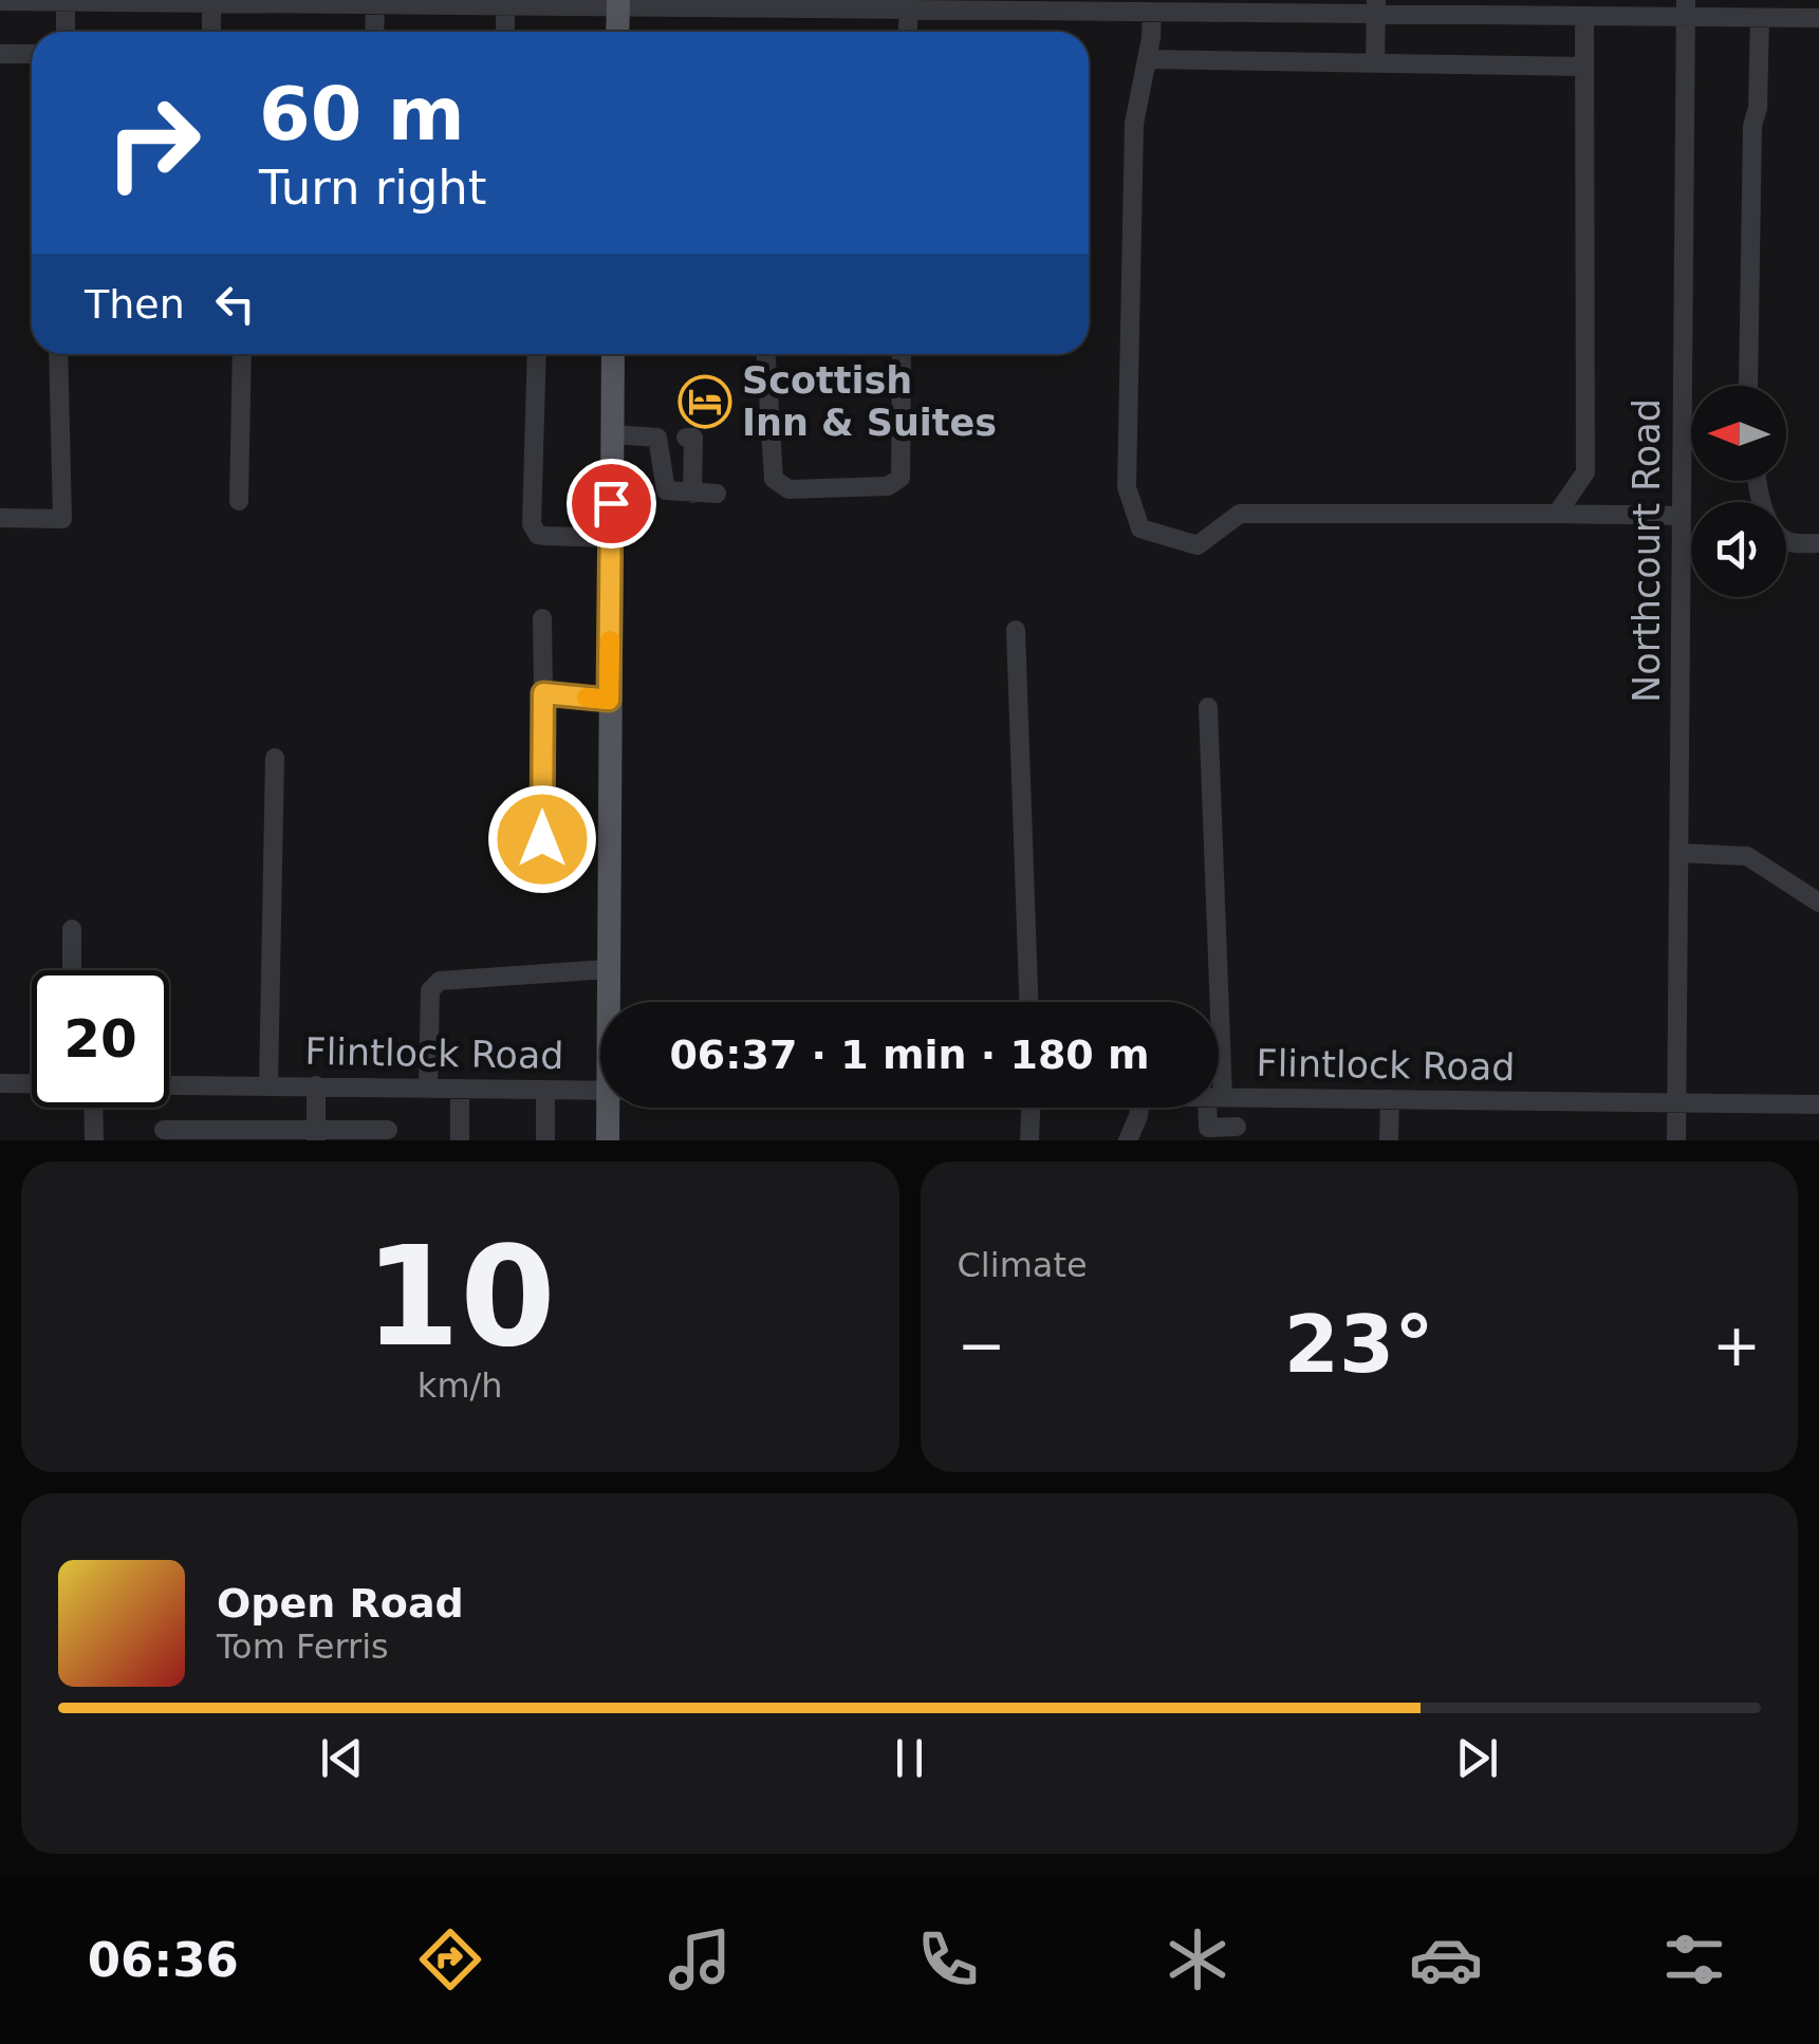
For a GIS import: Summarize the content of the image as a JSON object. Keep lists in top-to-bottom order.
{
  "streets": {
    "street": ["Northcourt Road", "Flintlock Road"]
  },
  "crossings": [
    ["Northcourt Road", "Flintlock Road"]
  ],
  "places": {
    "hotel": ["Scottish Inn & Suites"]
  },
  "north": "left",
  "page": {
    "turn": ["60 m", "Turn right"],
    "then": "Then",
    "limit": "20",
    "trip": "06:37 · 1 min · 180 m",
    "tile": [
      ["10", "km/h"],
      "Climate"
    ],
    "heat": ["−", "23°", "+"],
    "song": ["Open Road", "Tom Ferris"],
    "tabs": "06:36"
  }
}
